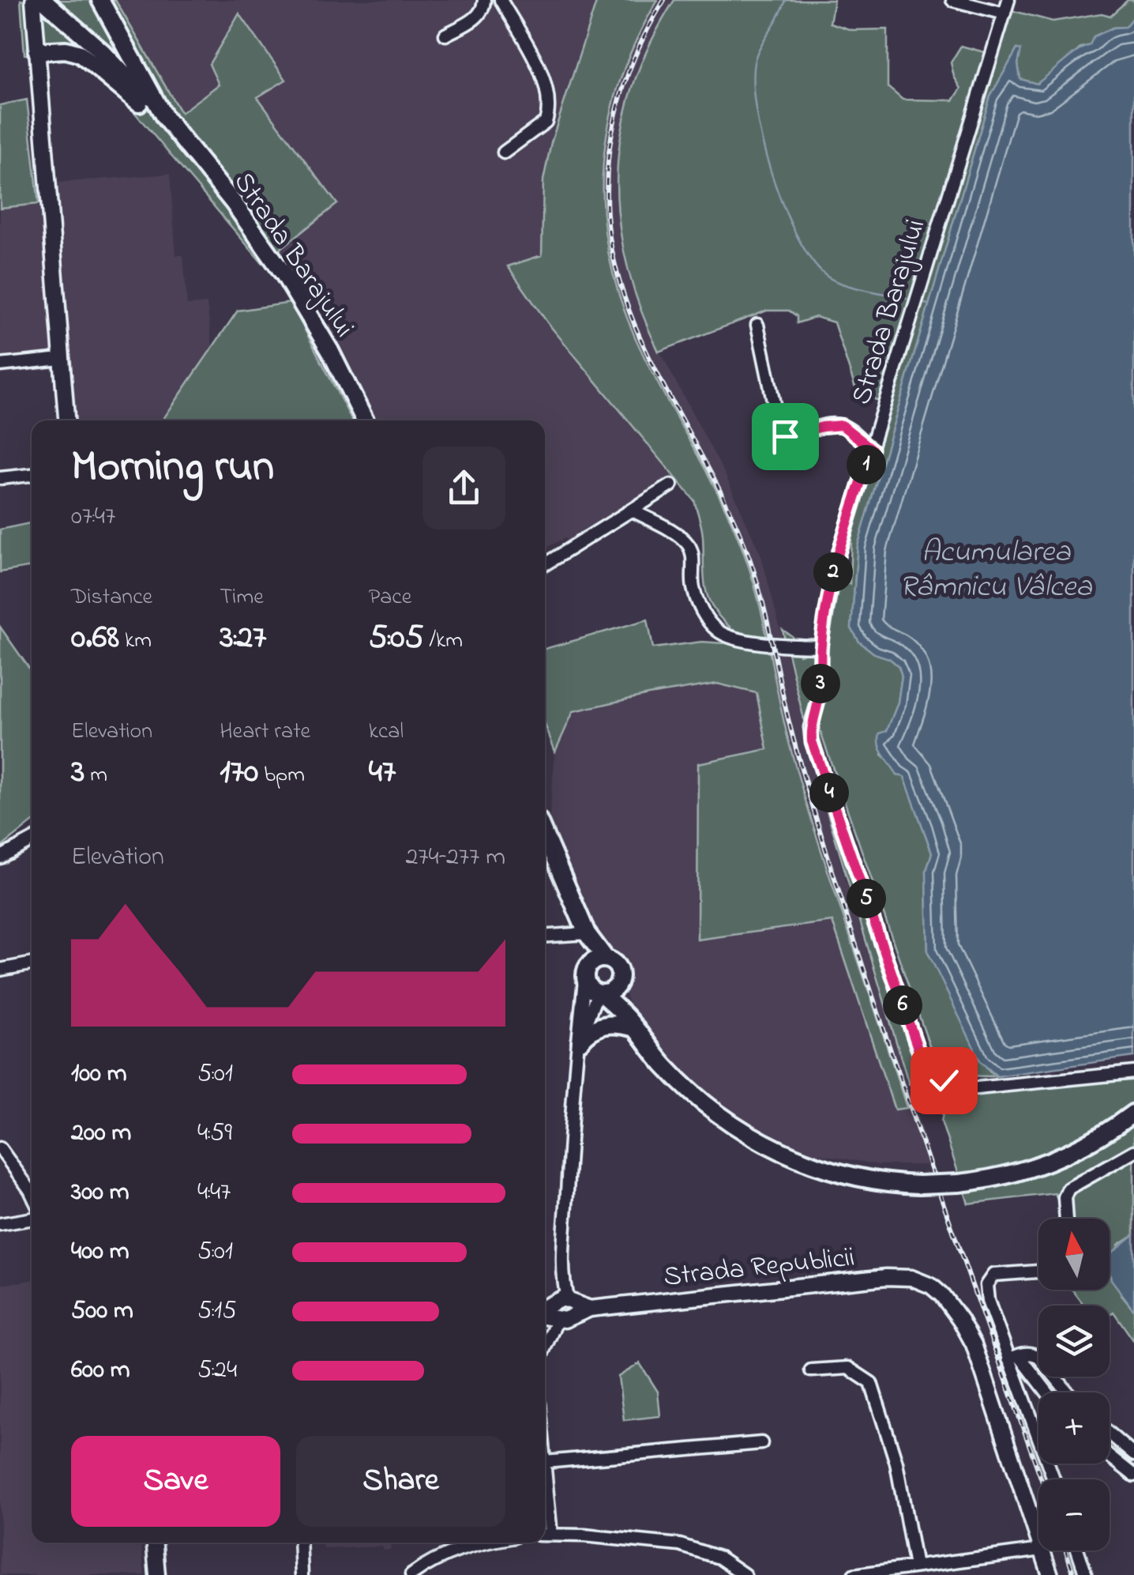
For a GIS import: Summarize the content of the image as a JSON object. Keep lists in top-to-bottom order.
{
  "streets": {
    "highway": ["Strada Barajului"],
    "main road": ["Strada Republicii"]
  },
  "water": ["Acumularea Râmnicu Vâlcea"],
  "north": "top",
  "page": {
    "heading": ["Morning run", "07:47"],
    "pins": [
      "1",
      "2",
      "3",
      "4",
      "5",
      "6"
    ],
    "stats": [
      ["Distance", "0.68 km"],
      ["Time", "3:27"],
      ["Pace", "5:05 /km"],
      ["Elevation", "3 m"],
      ["Heart rate", "170 bpm"],
      ["kcal", "47"]
    ],
    "chart": ["Elevation", "274–277 m"],
    "list": [
      {
        "name": "100 m",
        "note": "5:01"
      },
      {
        "name": "200 m",
        "note": "4:59"
      },
      {
        "name": "300 m",
        "note": "4:47"
      },
      {
        "name": "400 m",
        "note": "5:01"
      },
      {
        "name": "500 m",
        "note": "5:15"
      },
      {
        "name": "600 m",
        "note": "5:24"
      }
    ],
    "map_buttons": ["+", "−"],
    "buttons": ["Save", "Share"]
  }
}
